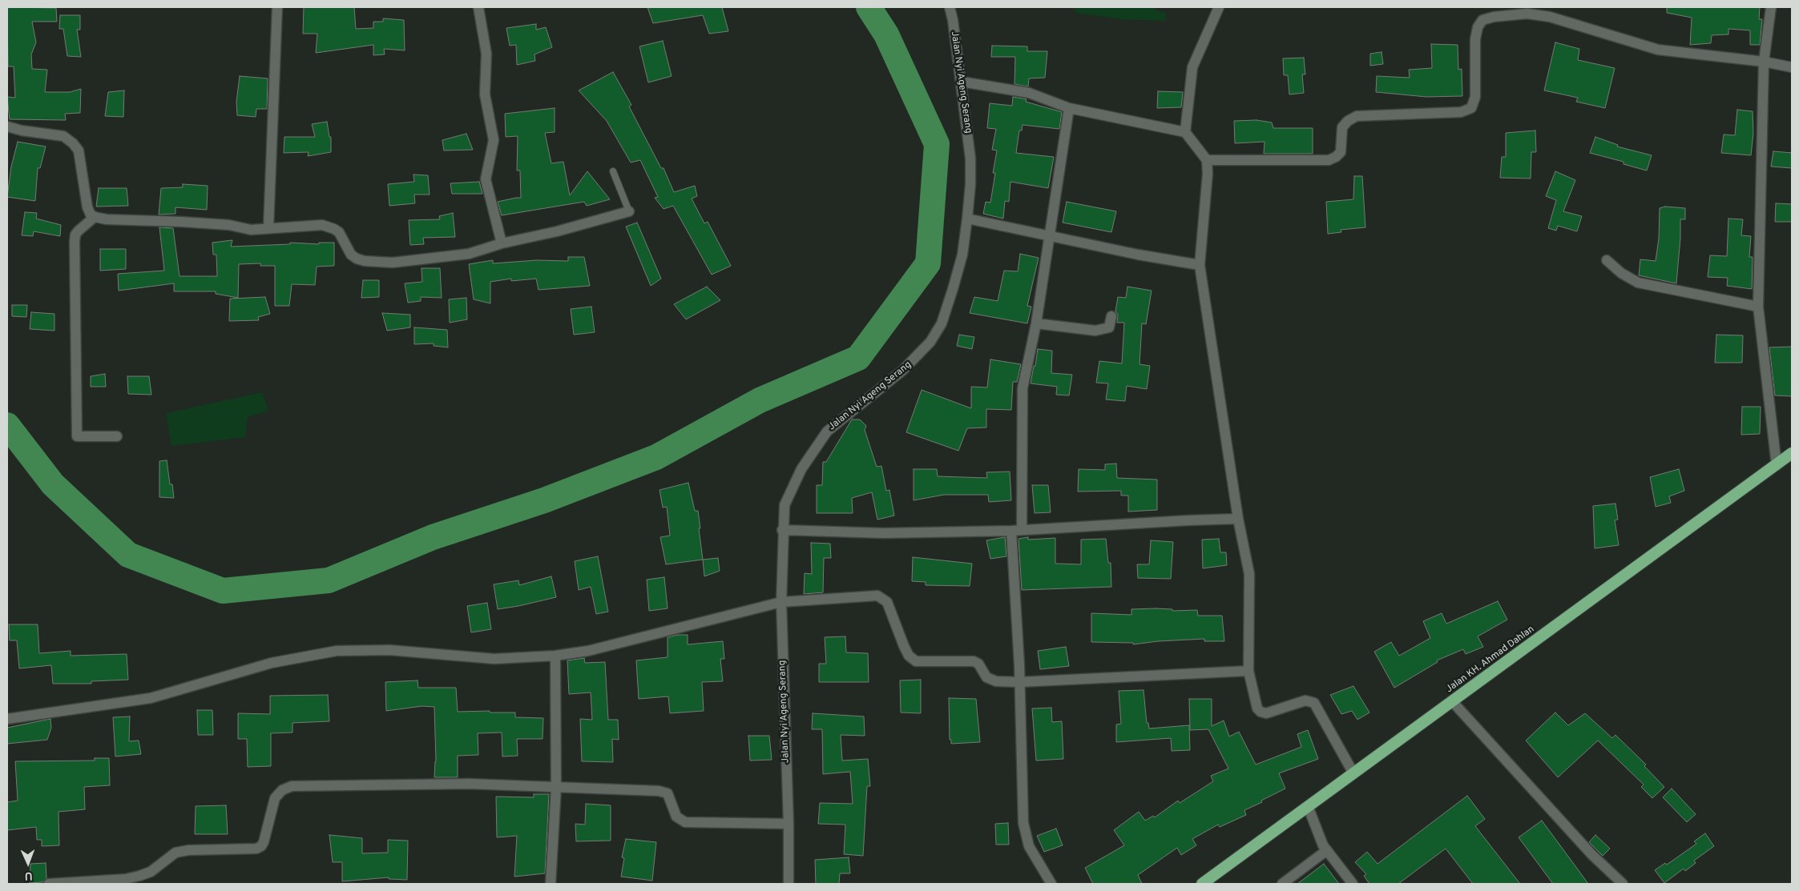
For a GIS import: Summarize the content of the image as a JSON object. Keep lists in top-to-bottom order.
{
  "streets": {
    "highway": ["Jalan KH. Ahmad Dahlan"],
    "street": ["Jalan Nyi Ageng Serang"]
  },
  "north": "bottom"
}
